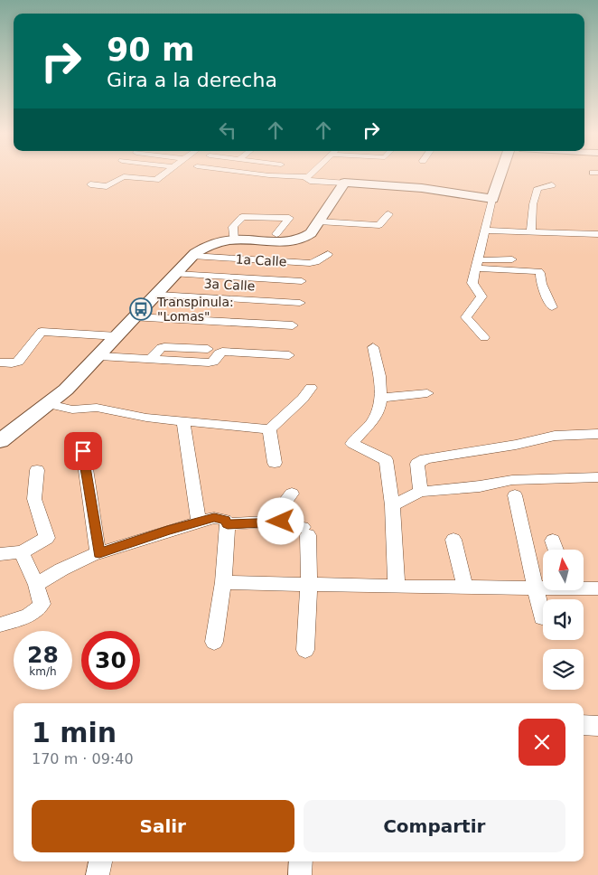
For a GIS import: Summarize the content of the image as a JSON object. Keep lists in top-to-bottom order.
{
  "streets": {
    "street": ["1a Calle", "3a Calle"]
  },
  "places": {
    "bus stop": ["Transpinula: \"Lomas\""]
  },
  "north": "top",
  "page": {
    "turn": ["90 m", "Gira a la derecha"],
    "speed": "28 km/h",
    "limit": "30",
    "heading": ["1 min", "170 m · 09:40"],
    "buttons": ["Salir", "Compartir"]
  }
}
